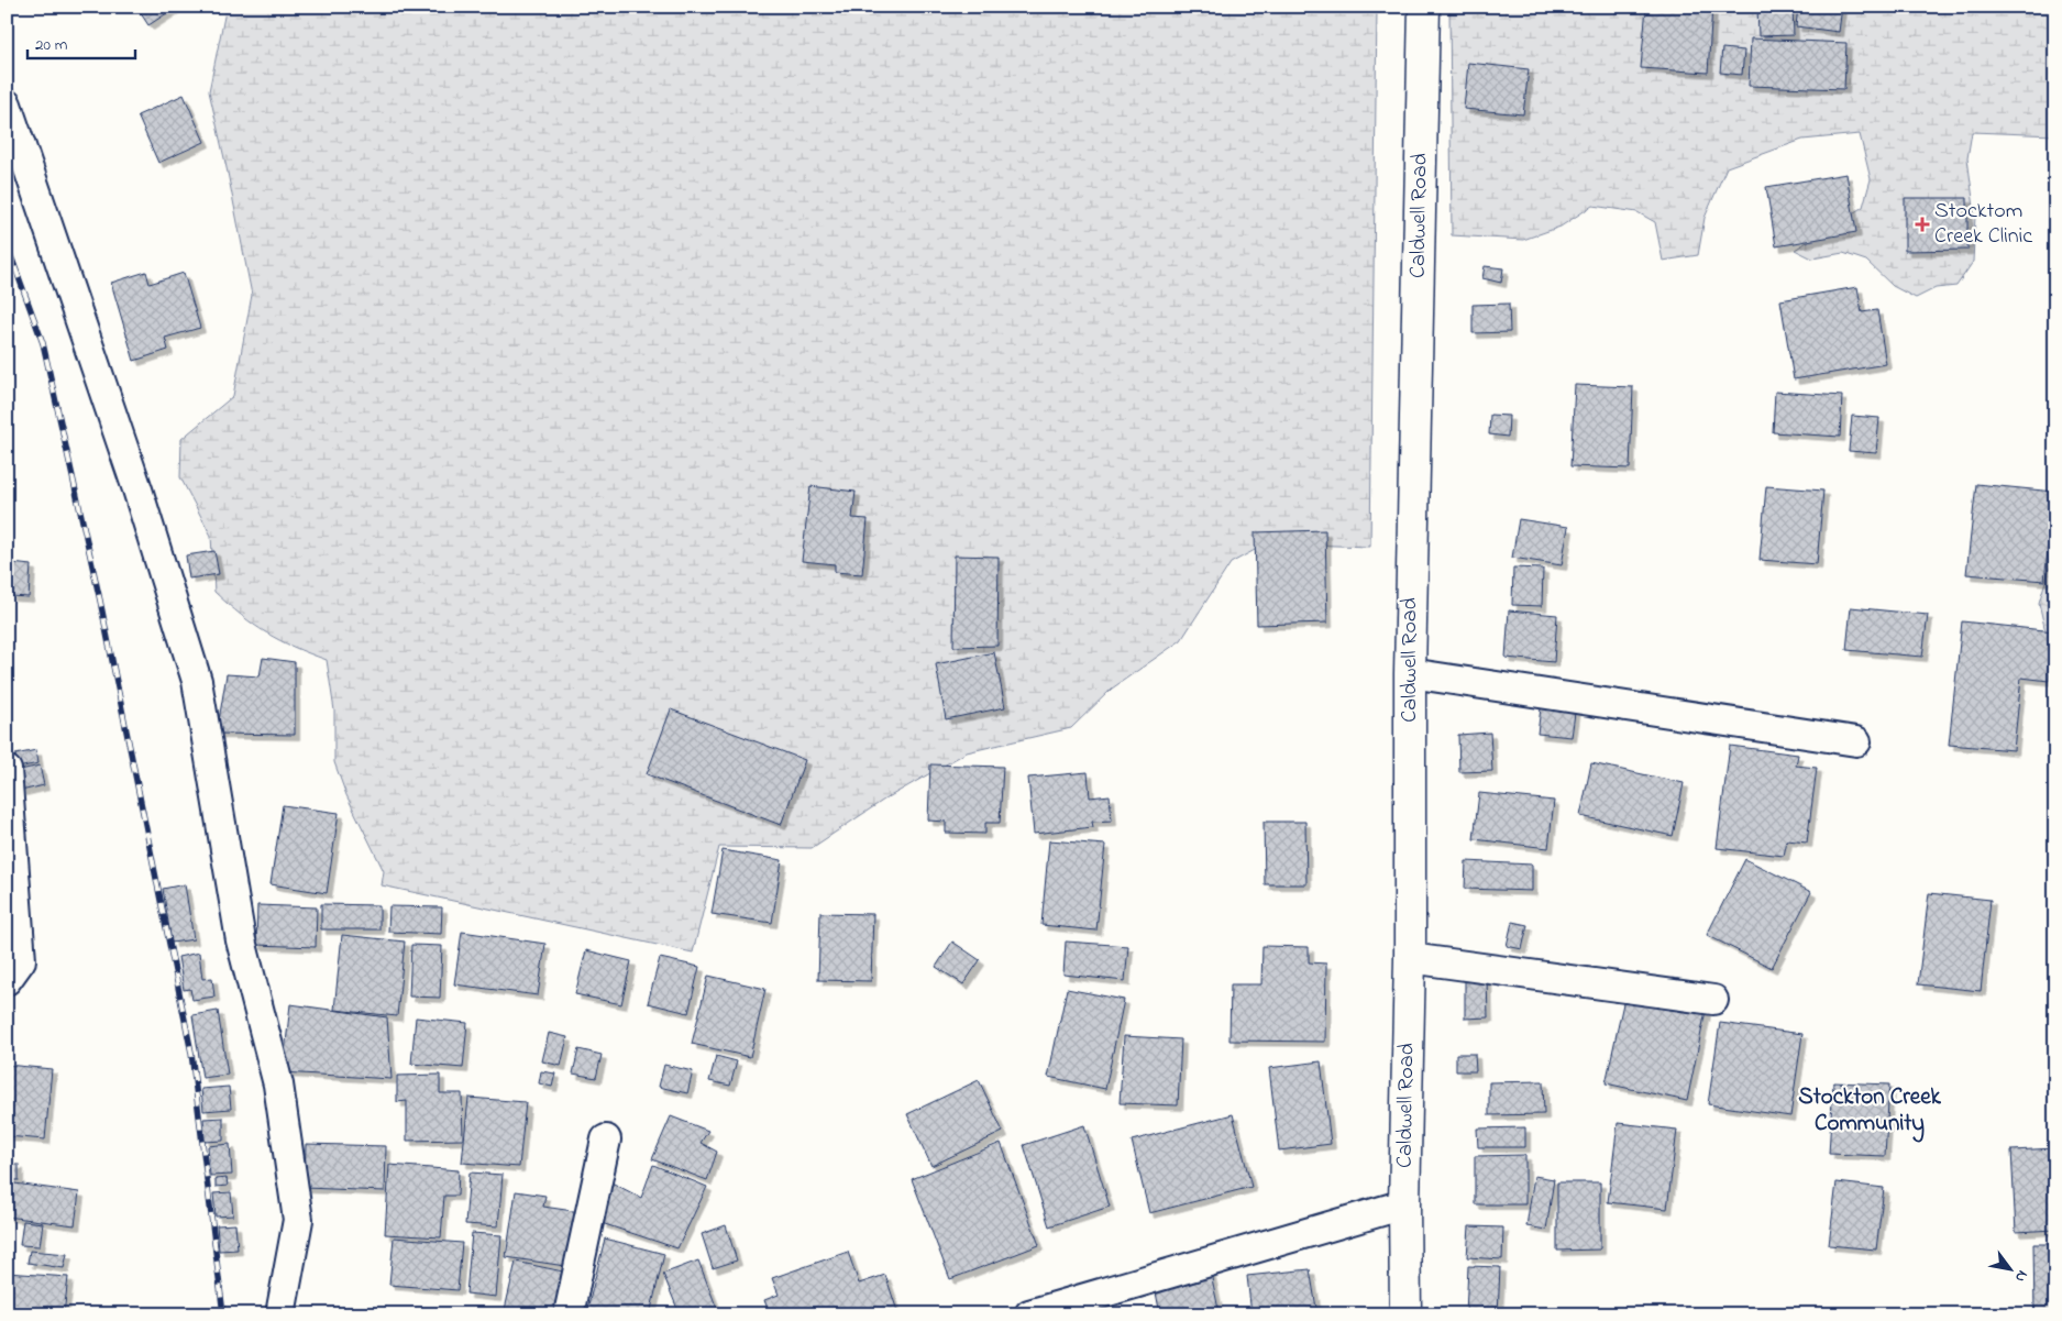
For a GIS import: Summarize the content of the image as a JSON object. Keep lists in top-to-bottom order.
{
  "streets": {
    "main road": ["Caldwell Road"]
  },
  "districts": ["Stockton Creek Community"],
  "places": {
    "health": ["Stocktom Creek Clinic"]
  },
  "scale_bar": "20 m",
  "north": "bottom right"
}
